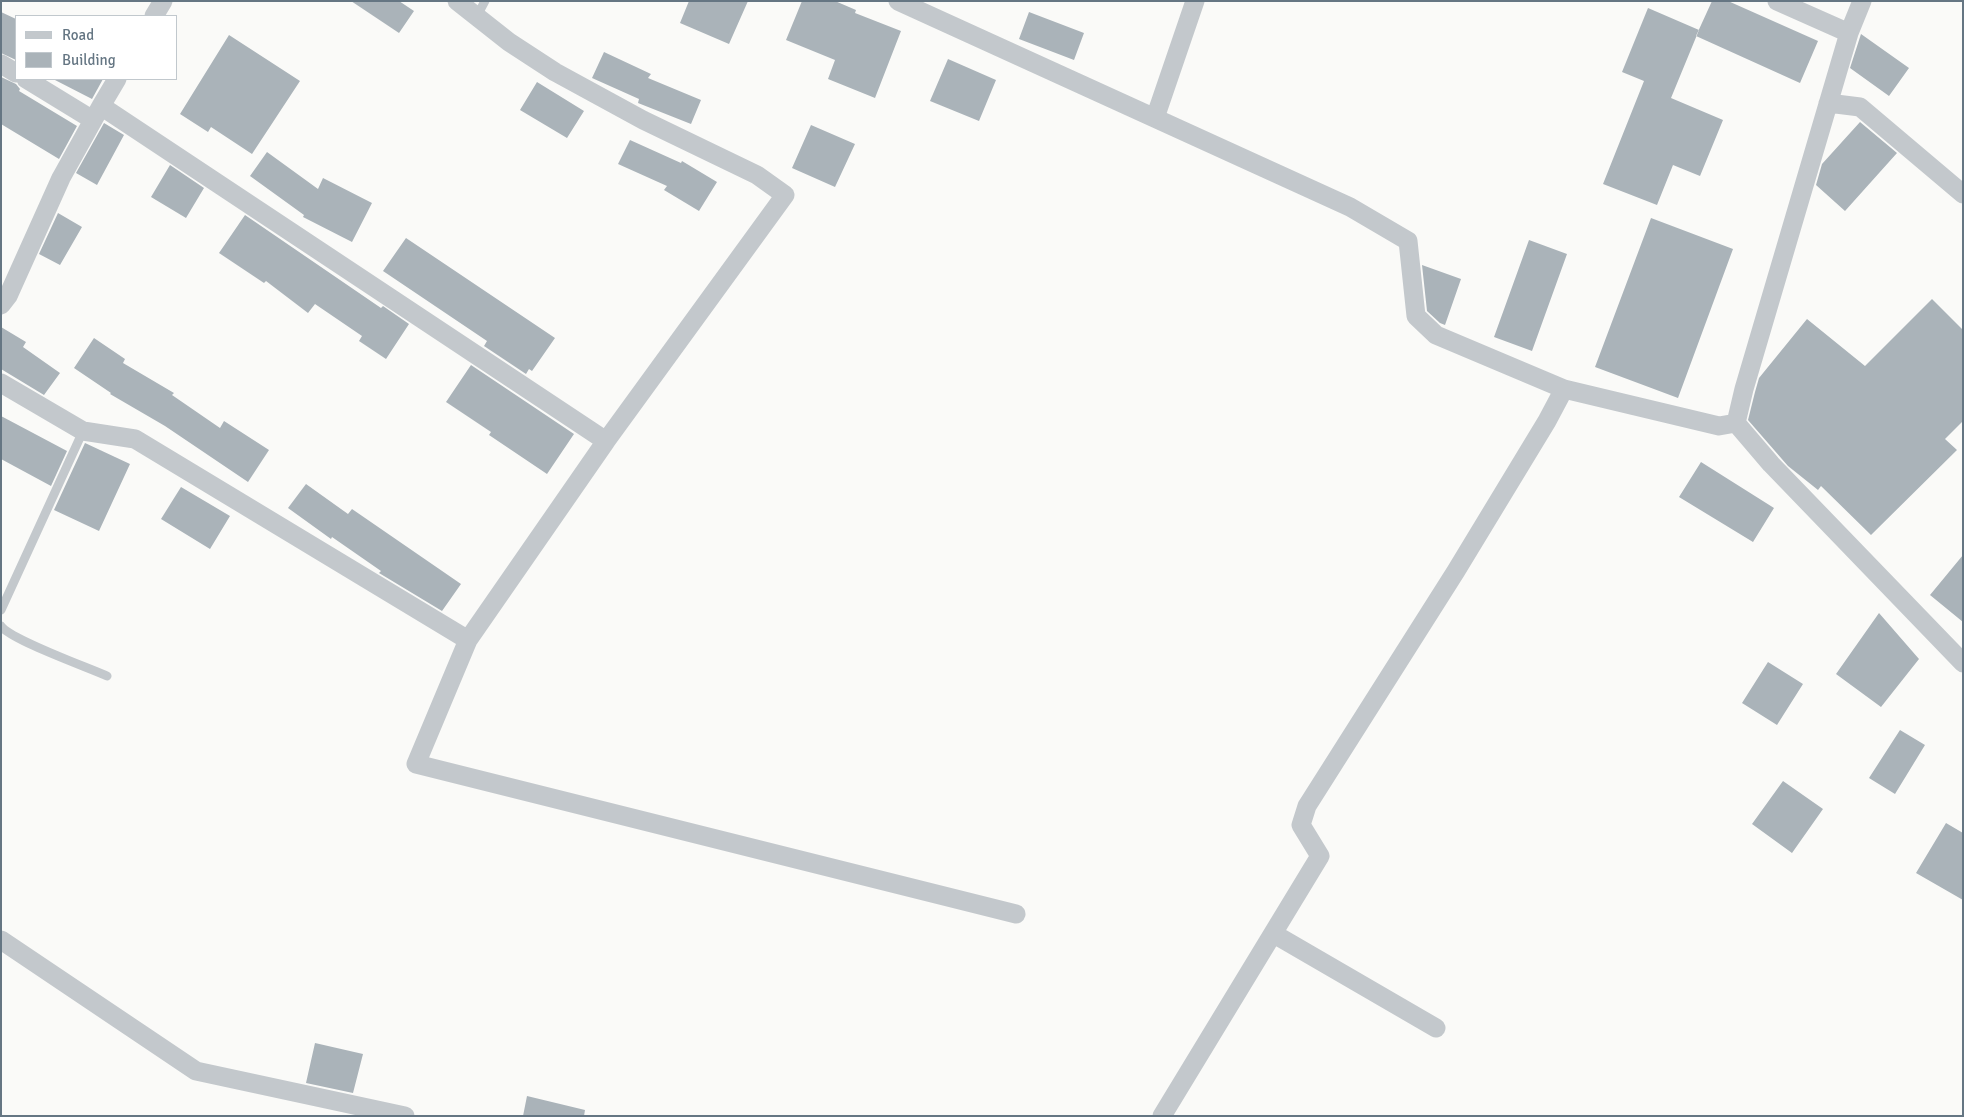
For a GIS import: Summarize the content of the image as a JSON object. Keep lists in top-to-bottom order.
{
  "legend": ["Road", "Building"]
}
